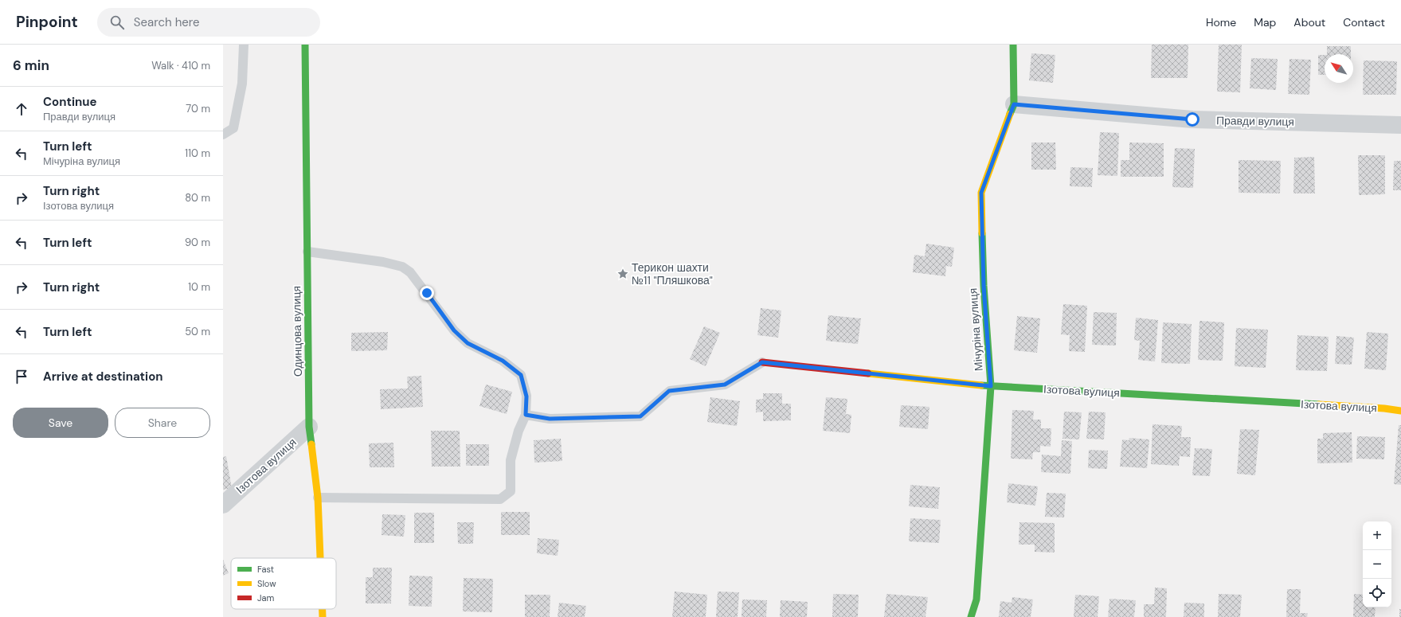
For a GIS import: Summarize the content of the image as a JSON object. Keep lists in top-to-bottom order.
{
  "streets": {
    "street": [
      "Правди вулиця",
      "Мічуріна вулиця",
      "Одинцова вулиця",
      "Ізотова вулиця"
    ]
  },
  "crossings": [
    ["Правди вулиця", "Мічуріна вулиця"],
    ["Мічуріна вулиця", "Ізотова вулиця"],
    ["Одинцова вулиця", "Ізотова вулиця"]
  ],
  "places": {
    "place": ["Терикон шахти №11 \"Пляшкова\""]
  },
  "legend": ["Fast", "Slow", "Jam"],
  "north": "top left",
  "page": {
    "header": "Pinpoint",
    "search": "Search here",
    "nav": [
      "Home",
      "Map",
      "About",
      "Contact"
    ],
    "heading": ["6 min", "Walk · 410 m"],
    "list": [
      ["Continue", "Правди вулиця", "70 m"],
      ["Turn left", "Мічуріна вулиця", "110 m"],
      ["Turn right", "Ізотова вулиця", "80 m"],
      ["Turn left", "90 m"],
      ["Turn right", "10 m"],
      ["Turn left", "50 m"],
      "Arrive at destination"
    ],
    "buttons": ["Save", "Share"],
    "map_buttons": ["+", "−"]
  }
}
